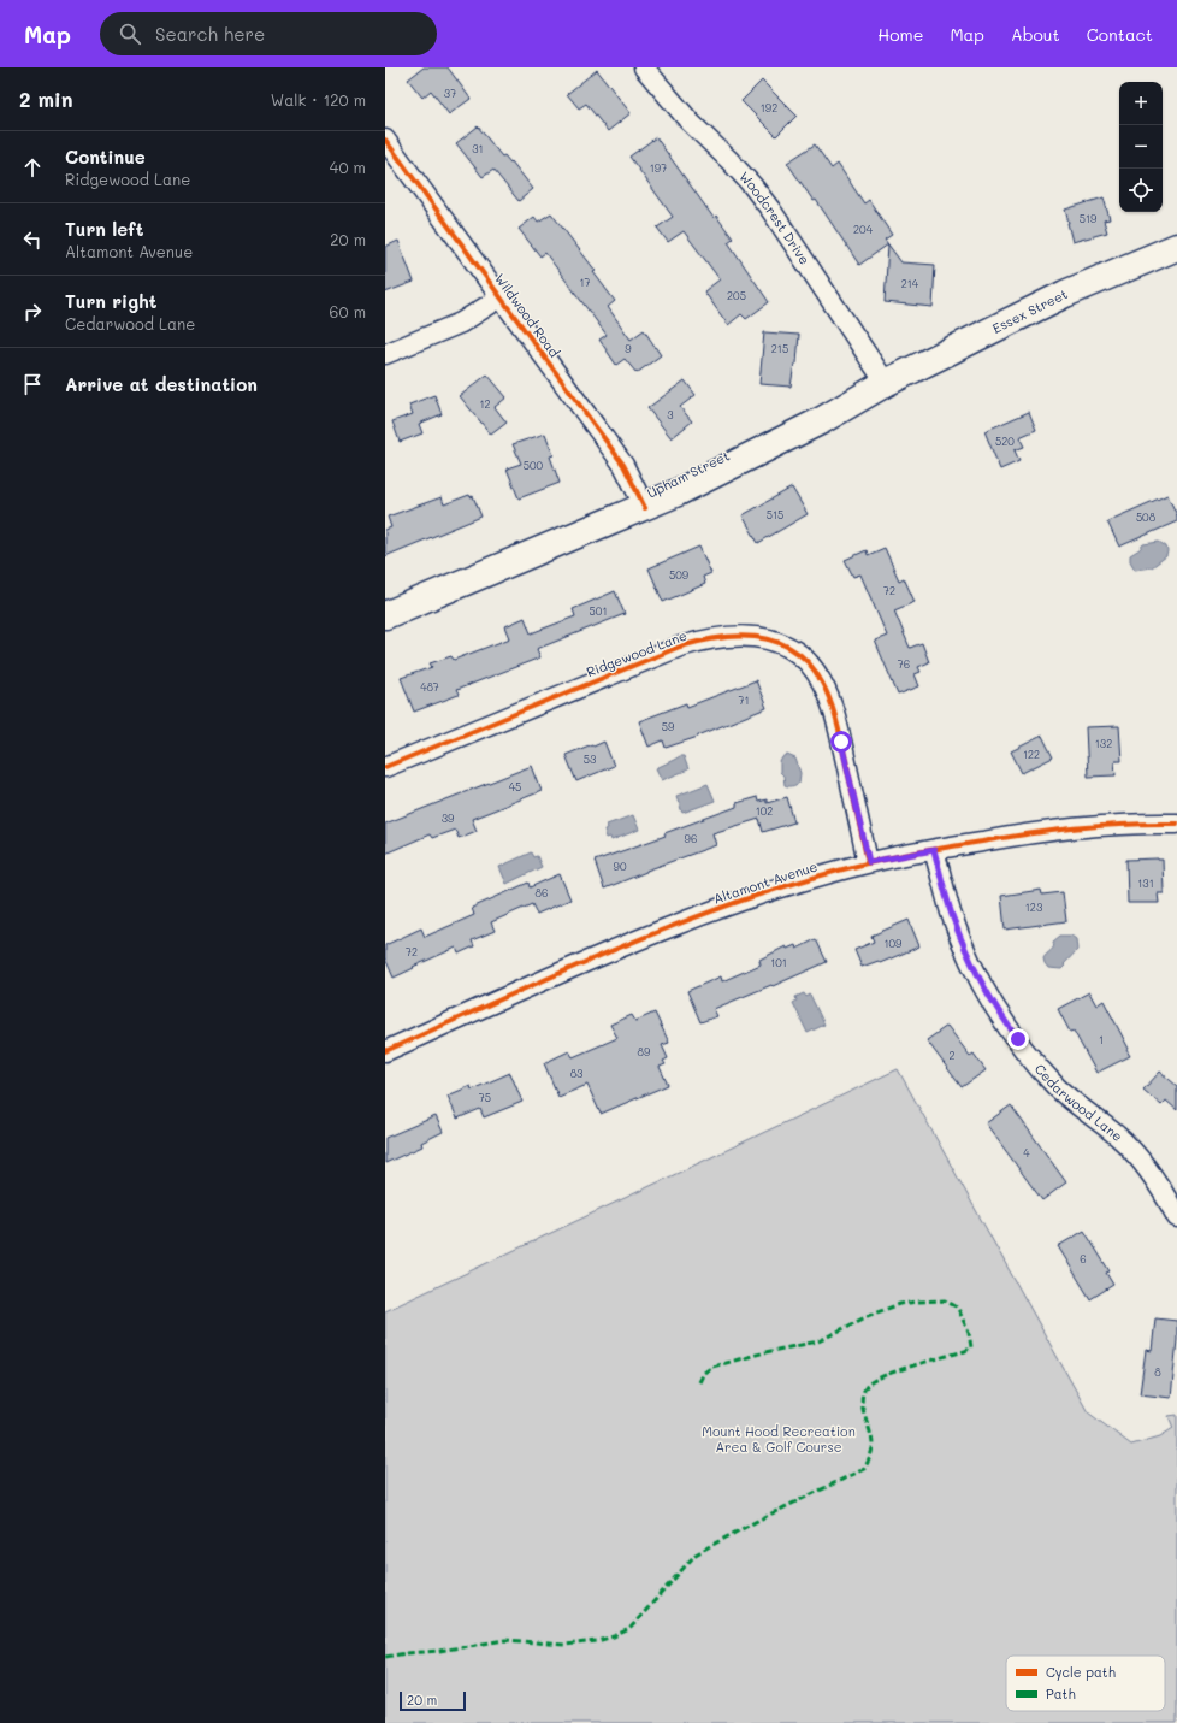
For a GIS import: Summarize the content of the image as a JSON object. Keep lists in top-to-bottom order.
{
  "streets": {
    "main road": ["Essex Street", "Upham Street"],
    "street": [
      "Woodcrest Drive",
      "Wildwood Road",
      "Ridgewood Lane",
      "Altamont Avenue",
      "Cedarwood Lane"
    ]
  },
  "crossings": [
    ["Woodcrest Drive", "Essex Street"],
    ["Woodcrest Drive", "Upham Street"],
    ["Essex Street", "Upham Street"],
    ["Wildwood Road", "Upham Street"],
    ["Ridgewood Lane", "Altamont Avenue"],
    ["Altamont Avenue", "Cedarwood Lane"]
  ],
  "parks": ["Mount Hood Recreation Area & Golf Course"],
  "house_numbers": [
    "37",
    "192",
    "31",
    "197",
    "519",
    "204",
    "17",
    "214",
    "205",
    "9",
    "215",
    "12",
    "3",
    "520",
    "500",
    "515",
    "508",
    "509",
    "72",
    "501",
    "76",
    "487",
    "71",
    "59",
    "132",
    "122",
    "53",
    "45",
    "102",
    "39",
    "96",
    "90",
    "131",
    "86",
    "123",
    "109",
    "72",
    "101",
    "1",
    "89",
    "2",
    "83",
    "75",
    "4",
    "6",
    "8"
  ],
  "legend": ["Cycle path", "Path"],
  "scale_bar": "20 m",
  "page": {
    "header": "Map",
    "search": "Search here",
    "nav": [
      "Home",
      "Map",
      "About",
      "Contact"
    ],
    "heading": ["2 min", "Walk · 120 m"],
    "map_buttons": ["+", "−"],
    "list": [
      ["Continue", "Ridgewood Lane", "40 m"],
      ["Turn left", "Altamont Avenue", "20 m"],
      ["Turn right", "Cedarwood Lane", "60 m"],
      "Arrive at destination"
    ],
    "scale": "20 m"
  }
}
